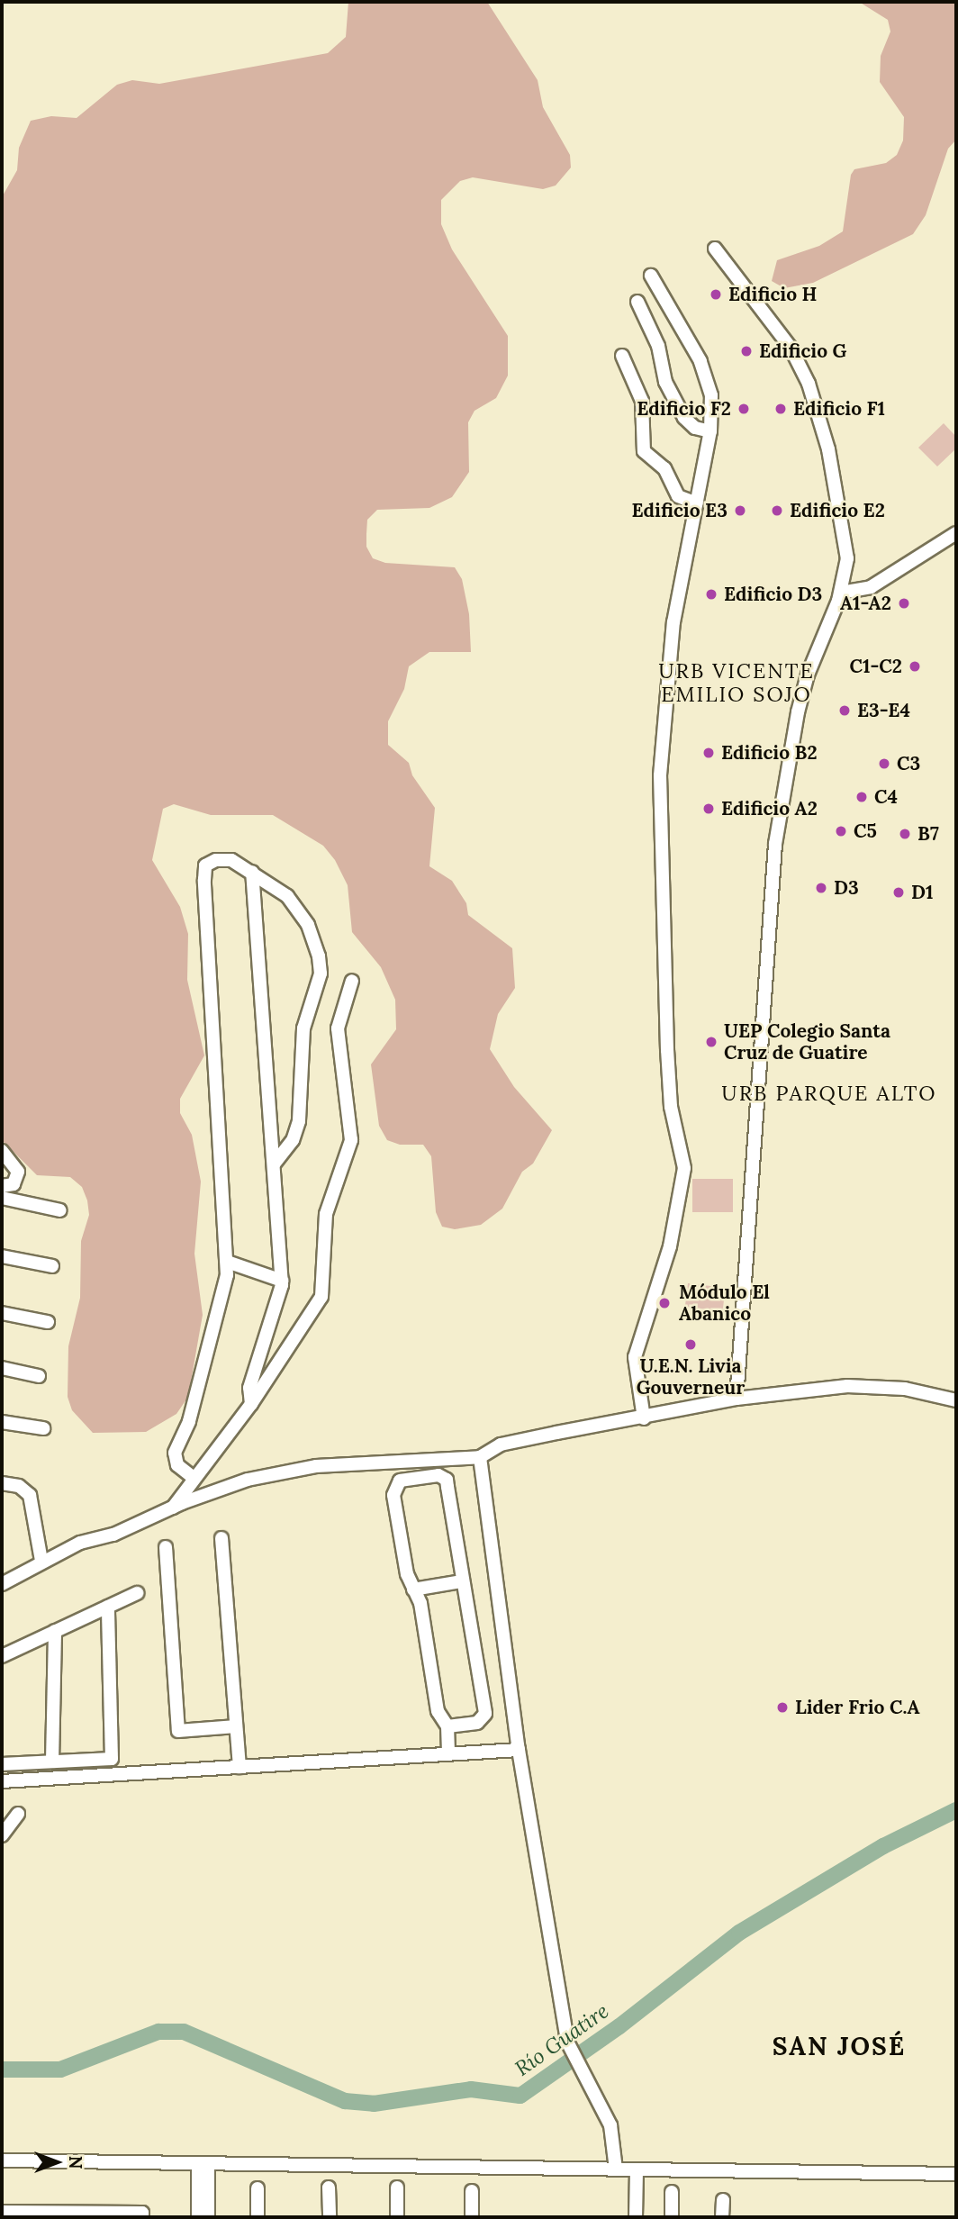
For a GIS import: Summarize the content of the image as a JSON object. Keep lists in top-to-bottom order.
{
  "districts": ["URB VICENTE EMILIO SOJO", "URB PARQUE ALTO", "SAN JOSÉ"],
  "water": ["Río Guatire"],
  "places": [
    "Edificio H",
    "Edificio G",
    "Edificio F2",
    "Edificio F1",
    "Edificio E3",
    "Edificio E2",
    "Edificio D3",
    "A1-A2",
    "C1-C2",
    "E3-E4",
    "Edificio B2",
    "C3",
    "C4",
    "Edificio A2",
    "C5",
    "B7",
    "D3",
    "D1",
    "UEP Colegio Santa Cruz de Guatire",
    "Módulo El Abanico",
    "U.E.N. Livia Gouverneur",
    "Lider Frio C.A"
  ],
  "north": "right"
}
